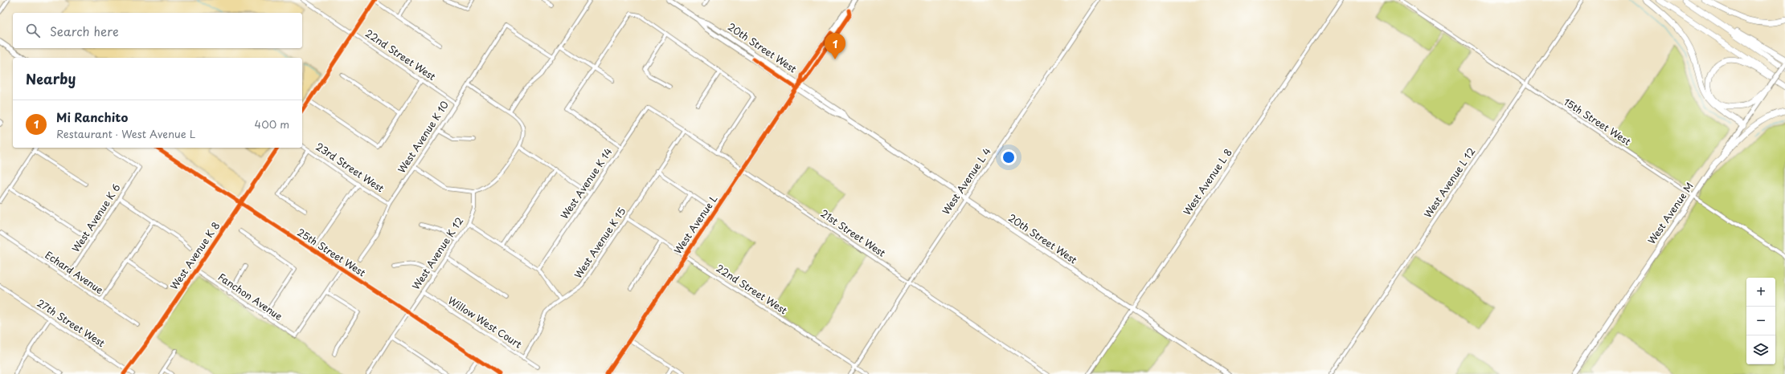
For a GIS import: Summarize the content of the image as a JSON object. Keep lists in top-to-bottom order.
{
  "streets": {
    "main road": [
      "20th Street West",
      "West Avenue M",
      "West Avenue L",
      "25th Street West",
      "West Avenue K 8"
    ],
    "street": [
      "22nd Street West",
      "15th Street West",
      "West Avenue K 10",
      "23rd Street West",
      "West Avenue L 4",
      "West Avenue L 8",
      "West Avenue L 12",
      "West Avenue K 14",
      "West Avenue K 6",
      "21st Street West",
      "West Avenue K 15",
      "West Avenue K 12",
      "Echard Avenue",
      "Fanchon Avenue",
      "Willow West Court",
      "27th Street West"
    ]
  },
  "crossings": [
    ["20th Street West", "West Avenue L 4"],
    ["20th Street West", "West Avenue L 8"],
    ["20th Street West", "West Avenue L"],
    ["22nd Street West", "West Avenue K 10"],
    ["22nd Street West", "West Avenue L 4"],
    ["22nd Street West", "West Avenue L"],
    ["22nd Street West", "West Avenue K 15"],
    ["15th Street West", "West Avenue L 12"],
    ["15th Street West", "West Avenue M"],
    ["West Avenue K 10", "23rd Street West"],
    ["West Avenue L 4", "21st Street West"],
    ["West Avenue K 14", "21st Street West"],
    ["West Avenue K 6", "Echard Avenue"],
    ["West Avenue L", "21st Street West"],
    ["21st Street West", "West Avenue K 15"],
    ["West Avenue K 15", "Willow West Court"],
    ["25th Street West", "West Avenue K 12"],
    ["25th Street West", "West Avenue K 8"],
    ["West Avenue K 12", "Willow West Court"],
    ["West Avenue K 8", "Fanchon Avenue"],
    ["West Avenue K 8", "27th Street West"]
  ],
  "page": {
    "search": "Search here",
    "pins": "1",
    "heading": "Nearby",
    "list": [
      {
        "mark": "1",
        "name": "Mi Ranchito",
        "note": "Restaurant · West Avenue L",
        "value": "400 m"
      }
    ],
    "map_buttons": ["+", "−"]
  }
}
